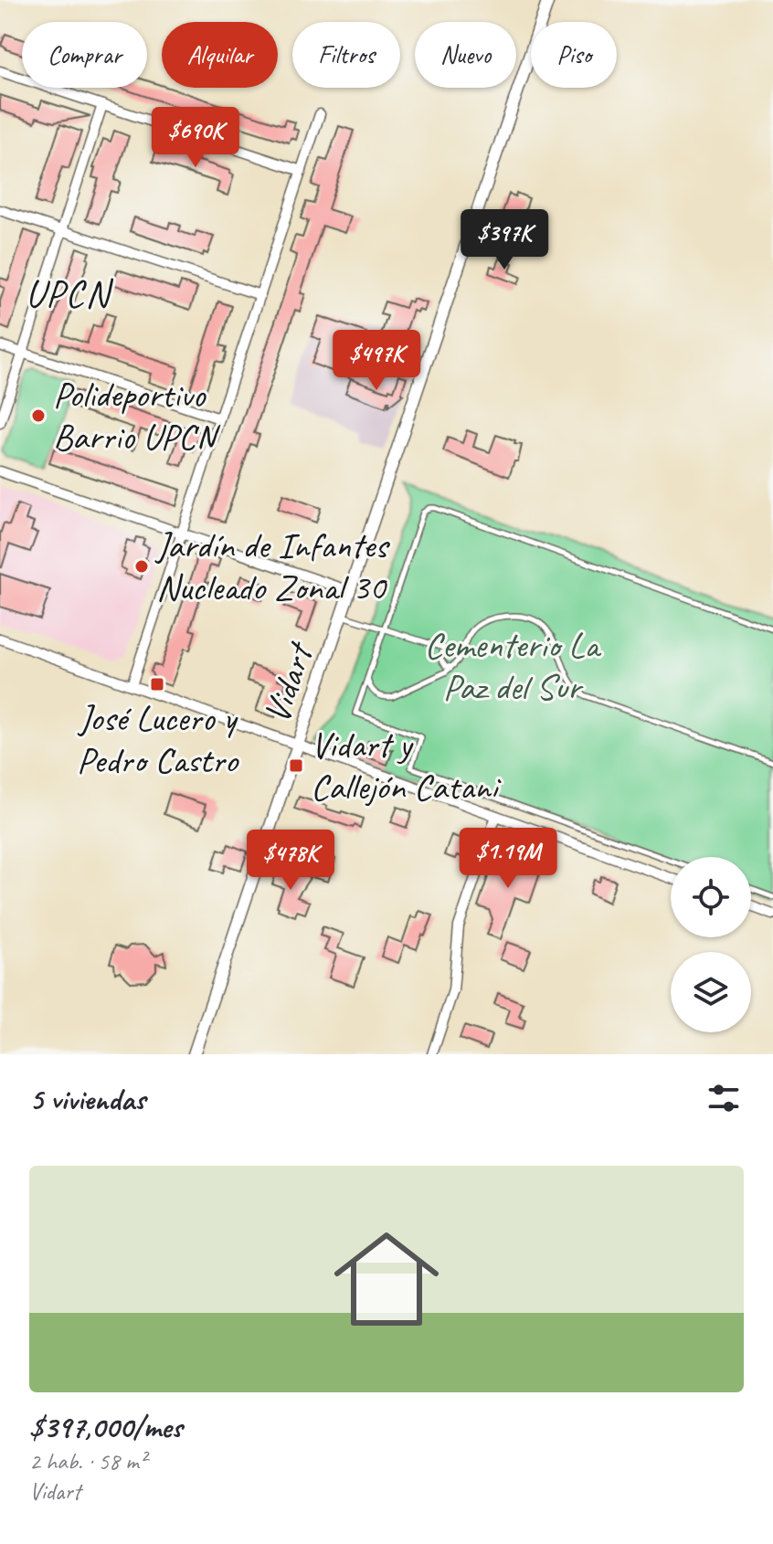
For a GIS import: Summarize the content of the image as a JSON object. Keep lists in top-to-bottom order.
{
  "streets": {
    "street": ["Vidart"]
  },
  "districts": ["UPCN"],
  "parks": ["Cementerio La Paz del Sur"],
  "places": {
    "other": ["Polideportivo Barrio UPCN", "Jardín de Infantes Nucleado Zonal 30"],
    "transit": ["José Lucero y Pedro Castro", "Vidart y Callejón Catani"]
  },
  "page": {
    "chip": [
      "Comprar",
      "Alquilar",
      "Filtros",
      "Nuevo",
      "Piso"
    ],
    "price": [
      "$690K",
      "$397K",
      "$497K",
      "$1.19M",
      "$478K"
    ],
    "heading": "5 viviendas",
    "list": [
      {
        "name": "$397,000/mes",
        "note": "2 hab. · 58 m² · Vidart"
      }
    ]
  }
}
